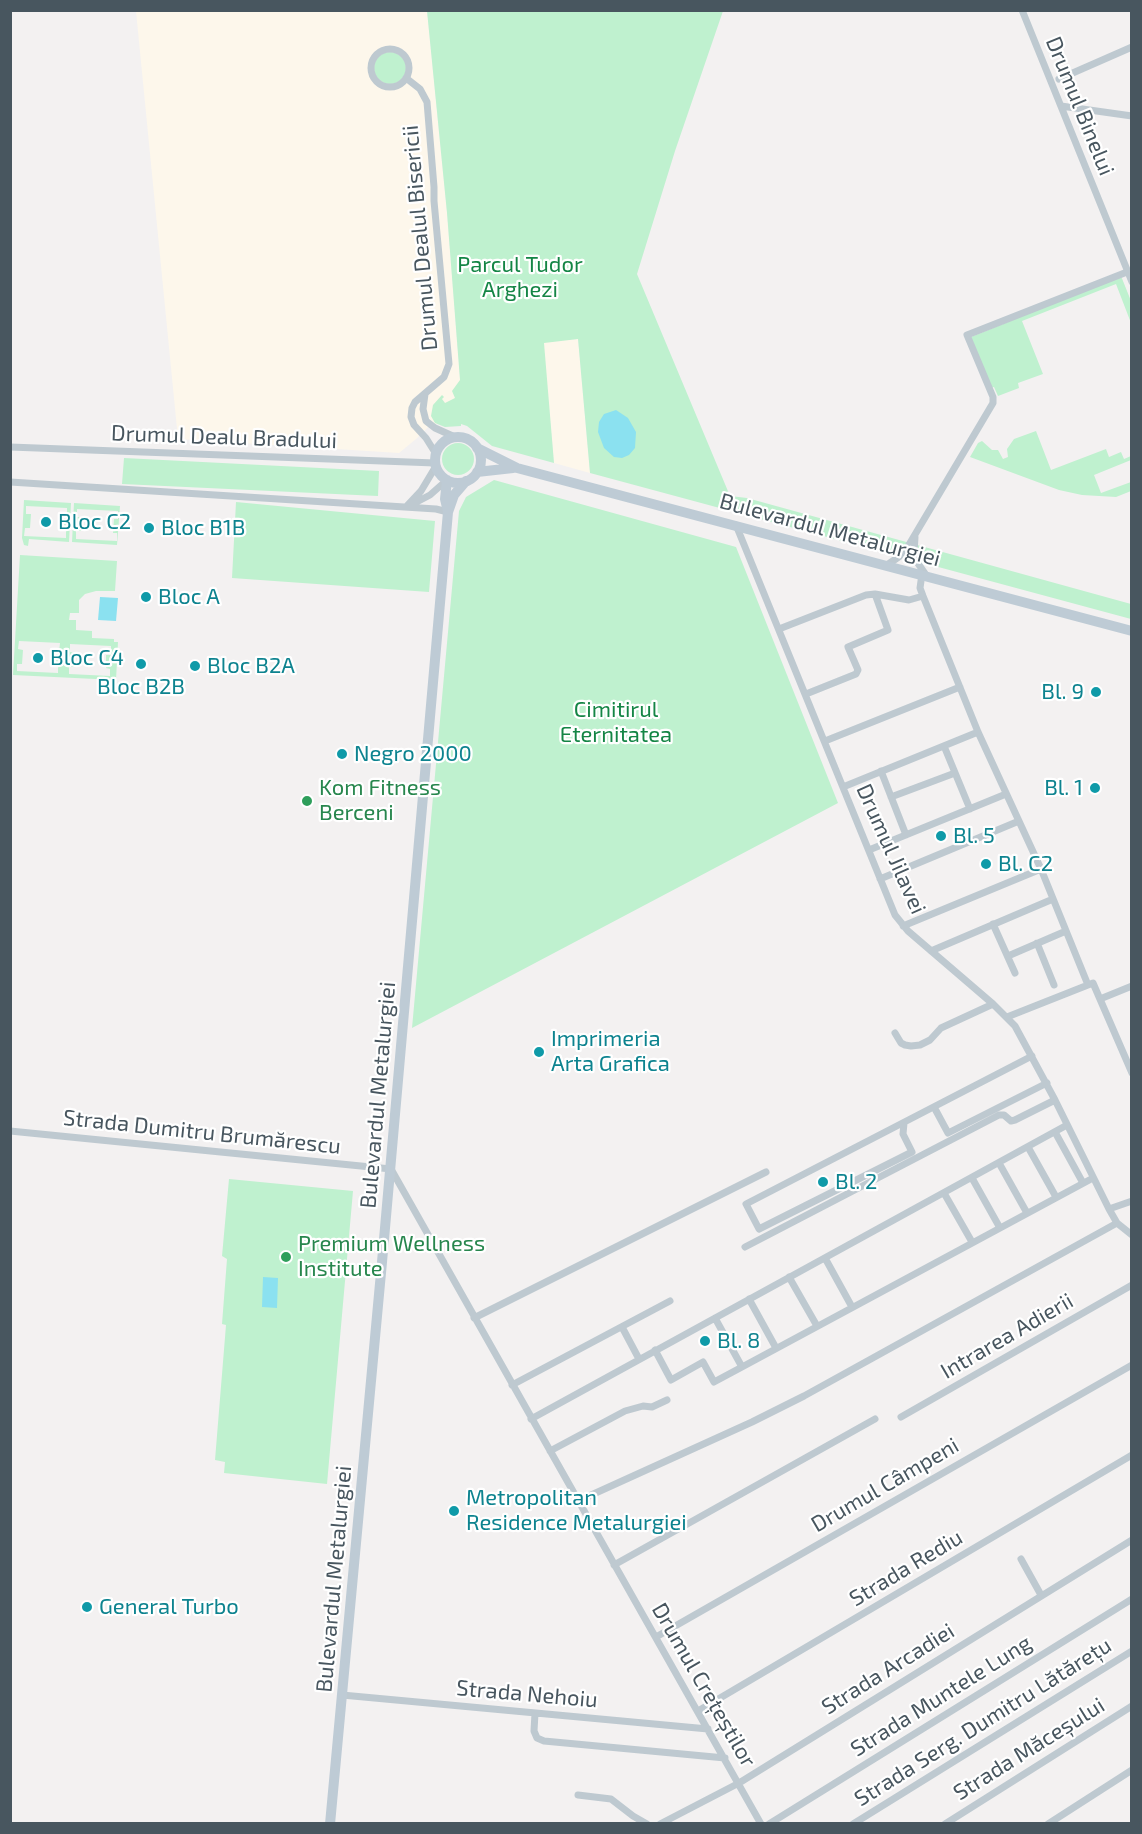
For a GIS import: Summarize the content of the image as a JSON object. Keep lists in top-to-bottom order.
{
  "streets": {
    "main road": ["Bulevardul Metalurgiei"],
    "street": [
      "Drumul Binelui",
      "Drumul Dealul Bisericii",
      "Drumul Dealu Bradului",
      "Drumul Jilavei",
      "Strada Dumitru Brumărescu",
      "Intrarea Adierii",
      "Drumul Câmpeni",
      "Strada Rediu",
      "Strada Arcadiei",
      "Drumul Crețeștilor",
      "Strada Nehoiu",
      "Strada Muntele Lung",
      "Strada Serg. Dumitru Lătărețu",
      "Strada Măceșului"
    ]
  },
  "crossings": [
    ["Drumul Dealul Bisericii", "Drumul Dealu Bradului"],
    ["Drumul Dealul Bisericii", "Bulevardul Metalurgiei"],
    ["Drumul Dealu Bradului", "Bulevardul Metalurgiei"],
    ["Bulevardul Metalurgiei", "Drumul Jilavei"],
    ["Bulevardul Metalurgiei", "Strada Dumitru Brumărescu"],
    ["Bulevardul Metalurgiei", "Drumul Crețeștilor"],
    ["Bulevardul Metalurgiei", "Strada Nehoiu"],
    ["Strada Dumitru Brumărescu", "Drumul Crețeștilor"],
    ["Drumul Câmpeni", "Drumul Crețeștilor"],
    ["Strada Rediu", "Drumul Crețeștilor"],
    ["Strada Arcadiei", "Drumul Crețeștilor"],
    ["Drumul Crețeștilor", "Strada Nehoiu"]
  ],
  "parks": ["Parcul Tudor Arghezi", "Cimitirul Eternitatea"],
  "places": [
    "Bloc C2",
    "Bloc B1B",
    "Bloc A",
    "Bloc C4",
    "Bloc B2B",
    "Bloc B2A",
    "Bl. 9",
    "Negro 2000",
    "Bl. 1",
    "Kom Fitness Berceni",
    "Bl. 5",
    "Bl. C2",
    "Imprimeria Arta Grafica",
    "Bl. 2",
    "Premium Wellness Institute",
    "Bl. 8",
    "Metropolitan Residence Metalurgiei",
    "General Turbo"
  ]
}
